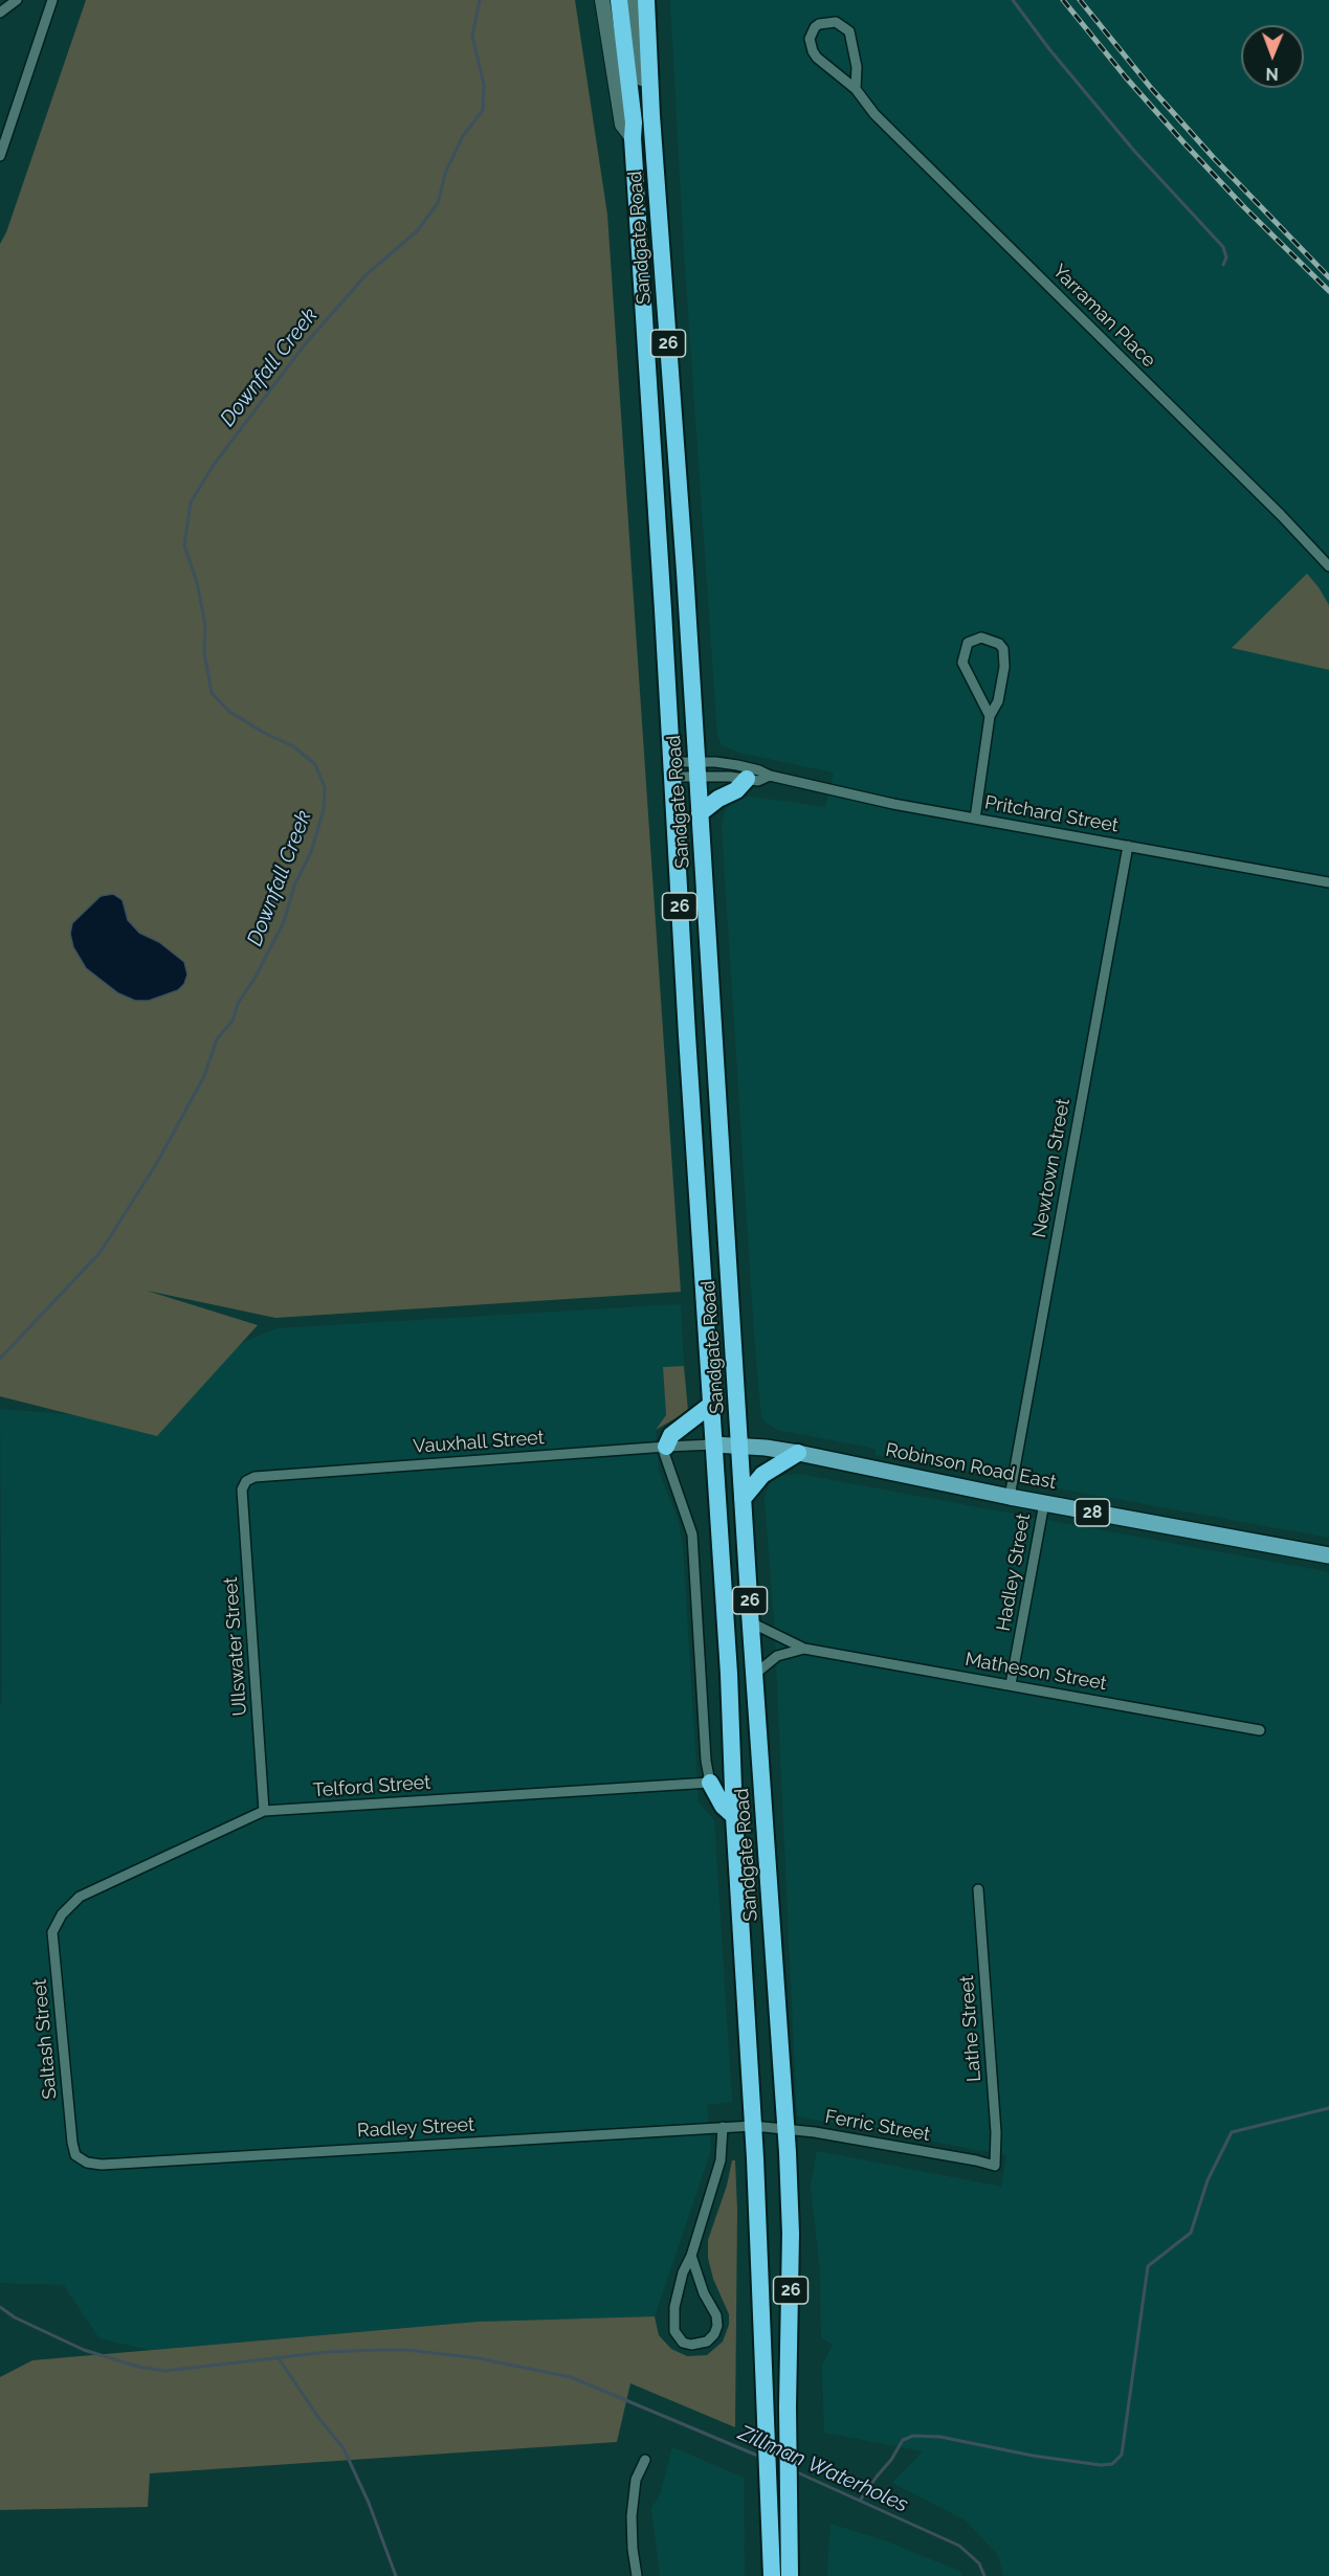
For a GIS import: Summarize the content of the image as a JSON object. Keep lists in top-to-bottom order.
{
  "streets": {
    "highway": ["Sandgate Road", "26"],
    "main road": ["Robinson Road East", "28"],
    "street": [
      "Yarraman Place",
      "Pritchard Street",
      "Newtown Street",
      "Vauxhall Street",
      "Hadley Street",
      "Ullswater Street",
      "Matheson Street",
      "Telford Street",
      "Lathe Street",
      "Saltash Street",
      "Ferric Street",
      "Radley Street"
    ]
  },
  "crossings": [
    ["Sandgate Road", "Pritchard Street"],
    ["Sandgate Road", "Vauxhall Street"],
    ["Sandgate Road", "Robinson Road East"],
    ["Sandgate Road", "Matheson Street"],
    ["Sandgate Road", "Telford Street"],
    ["Sandgate Road", "Ferric Street"],
    ["Sandgate Road", "Radley Street"],
    ["Pritchard Street", "Newtown Street"],
    ["Newtown Street", "Robinson Road East"],
    ["Vauxhall Street", "Robinson Road East"],
    ["Vauxhall Street", "Ullswater Street"],
    ["Robinson Road East", "Hadley Street"],
    ["Hadley Street", "Matheson Street"],
    ["Ullswater Street", "Telford Street"],
    ["Telford Street", "Saltash Street"],
    ["Lathe Street", "Ferric Street"],
    ["Saltash Street", "Radley Street"],
    ["Ferric Street", "Radley Street"]
  ],
  "water": ["Downfall Creek", "Zillman Waterholes"],
  "north": "bottom"
}
